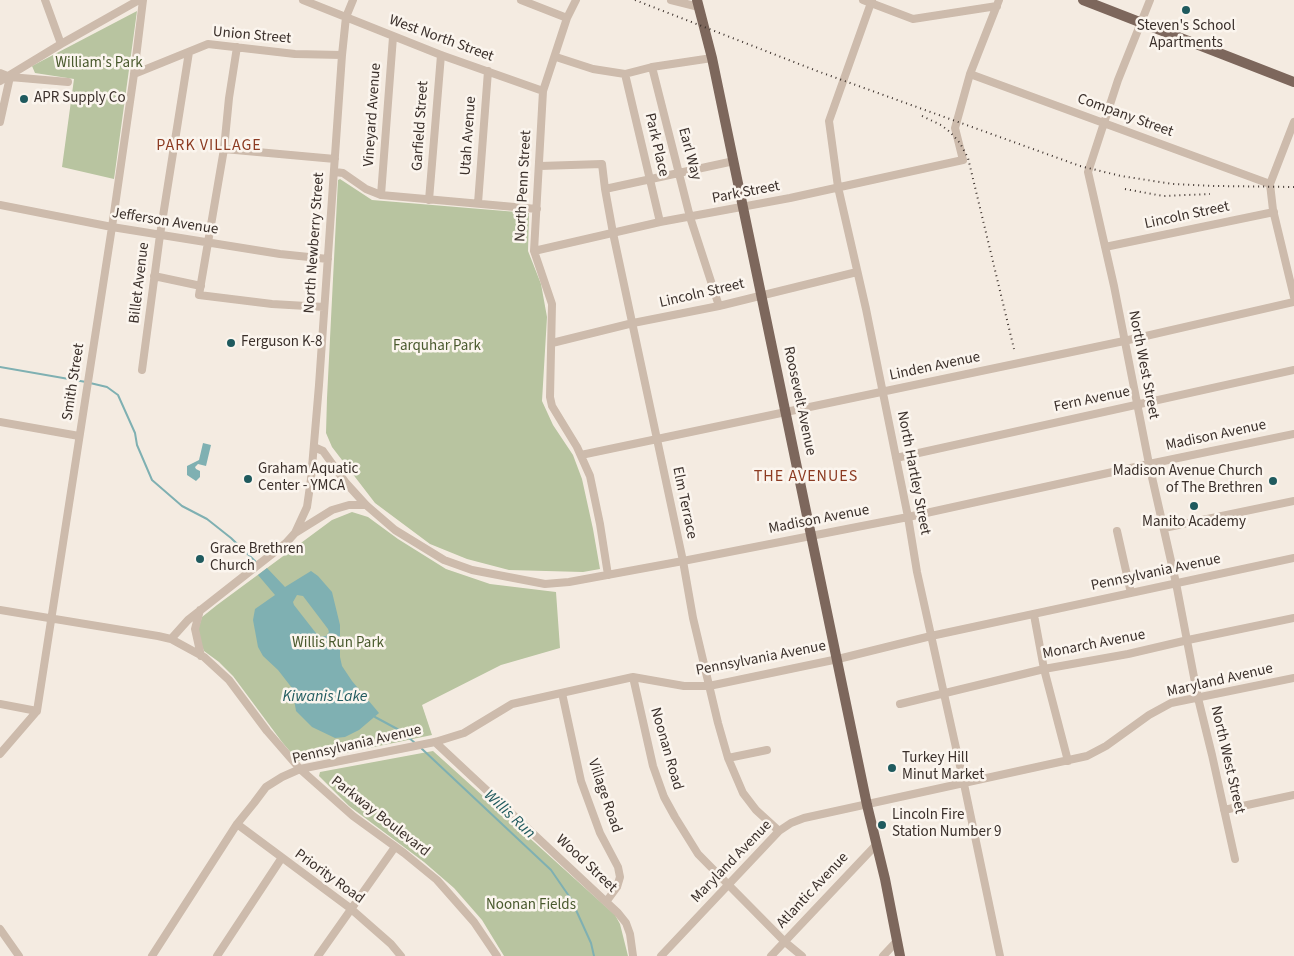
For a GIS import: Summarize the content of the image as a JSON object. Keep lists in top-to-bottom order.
{
  "streets": {
    "main road": ["Roosevelt Avenue"],
    "street": [
      "Union Street",
      "West North Street",
      "Vineyard Avenue",
      "Company Street",
      "Garfield Street",
      "Utah Avenue",
      "Park Place",
      "Earl Way",
      "North Penn Street",
      "Park Street",
      "Lincoln Street",
      "Jefferson Avenue",
      "North Newberry Street",
      "Billet Avenue",
      "North West Street",
      "Linden Avenue",
      "Smith Street",
      "Fern Avenue",
      "Madison Avenue",
      "North Hartley Street",
      "Elm Terrace",
      "Pennsylvania Avenue",
      "Monarch Avenue",
      "Maryland Avenue",
      "Noonan Road",
      "Village Road",
      "Parkway Boulevard",
      "Wood Street",
      "Priority Road",
      "Atlantic Avenue"
    ]
  },
  "crossings": [
    ["Union Street", "North Newberry Street"],
    ["Union Street", "Billet Avenue"],
    ["Union Street", "Smith Street"],
    ["West North Street", "Vineyard Avenue"],
    ["West North Street", "Garfield Street"],
    ["West North Street", "Utah Avenue"],
    ["West North Street", "North Penn Street"],
    ["West North Street", "North Newberry Street"],
    ["Company Street", "Park Street"],
    ["Company Street", "North West Street"],
    ["Park Place", "Park Street"],
    ["Earl Way", "Park Street"],
    ["Earl Way", "Lincoln Street"],
    ["North Penn Street", "Park Street"],
    ["North Penn Street", "Lincoln Street"],
    ["North Penn Street", "Linden Avenue"],
    ["North Penn Street", "Madison Avenue"],
    ["North Penn Street", "Elm Terrace"],
    ["Park Street", "Roosevelt Avenue"],
    ["Park Street", "North Hartley Street"],
    ["Park Street", "Elm Terrace"],
    ["Lincoln Street", "North West Street"],
    ["Lincoln Street", "Roosevelt Avenue"],
    ["Lincoln Street", "North Hartley Street"],
    ["Lincoln Street", "Elm Terrace"],
    ["Jefferson Avenue", "North Newberry Street"],
    ["Jefferson Avenue", "Billet Avenue"],
    ["Jefferson Avenue", "Smith Street"],
    ["North Newberry Street", "Madison Avenue"],
    ["North Newberry Street", "Parkway Boulevard"],
    ["North West Street", "Linden Avenue"],
    ["North West Street", "Fern Avenue"],
    ["North West Street", "Madison Avenue"],
    ["North West Street", "Pennsylvania Avenue"],
    ["North West Street", "Monarch Avenue"],
    ["North West Street", "Maryland Avenue"],
    ["Linden Avenue", "Roosevelt Avenue"],
    ["Linden Avenue", "North Hartley Street"],
    ["Linden Avenue", "Elm Terrace"],
    ["Smith Street", "Parkway Boulevard"],
    ["Fern Avenue", "North Hartley Street"],
    ["Roosevelt Avenue", "Madison Avenue"],
    ["Roosevelt Avenue", "Pennsylvania Avenue"],
    ["Roosevelt Avenue", "Maryland Avenue"],
    ["Roosevelt Avenue", "Atlantic Avenue"],
    ["Madison Avenue", "North Hartley Street"],
    ["Madison Avenue", "Elm Terrace"],
    ["North Hartley Street", "Pennsylvania Avenue"],
    ["North Hartley Street", "Monarch Avenue"],
    ["North Hartley Street", "Maryland Avenue"],
    ["Elm Terrace", "Pennsylvania Avenue"],
    ["Elm Terrace", "Maryland Avenue"],
    ["Pennsylvania Avenue", "Noonan Road"],
    ["Pennsylvania Avenue", "Village Road"],
    ["Pennsylvania Avenue", "Parkway Boulevard"],
    ["Pennsylvania Avenue", "Wood Street"],
    ["Pennsylvania Avenue", "Priority Road"],
    ["Maryland Avenue", "Noonan Road"],
    ["Noonan Road", "Atlantic Avenue"],
    ["Village Road", "Wood Street"]
  ],
  "districts": ["PARK VILLAGE", "THE AVENUES"],
  "water": ["Kiwanis Lake", "Willis Run"],
  "parks": [
    "William's Park",
    "Farquhar Park",
    "Willis Run Park",
    "Noonan Fields"
  ],
  "places": [
    "Steven's School Apartments",
    "APR Supply Co",
    "Ferguson K-8",
    "Graham Aquatic Center - YMCA",
    "Madison Avenue Church of The Brethren",
    "Manito Academy",
    "Grace Brethren Church",
    "Turkey Hill Minut Market",
    "Lincoln Fire Station Number 9"
  ]
}
